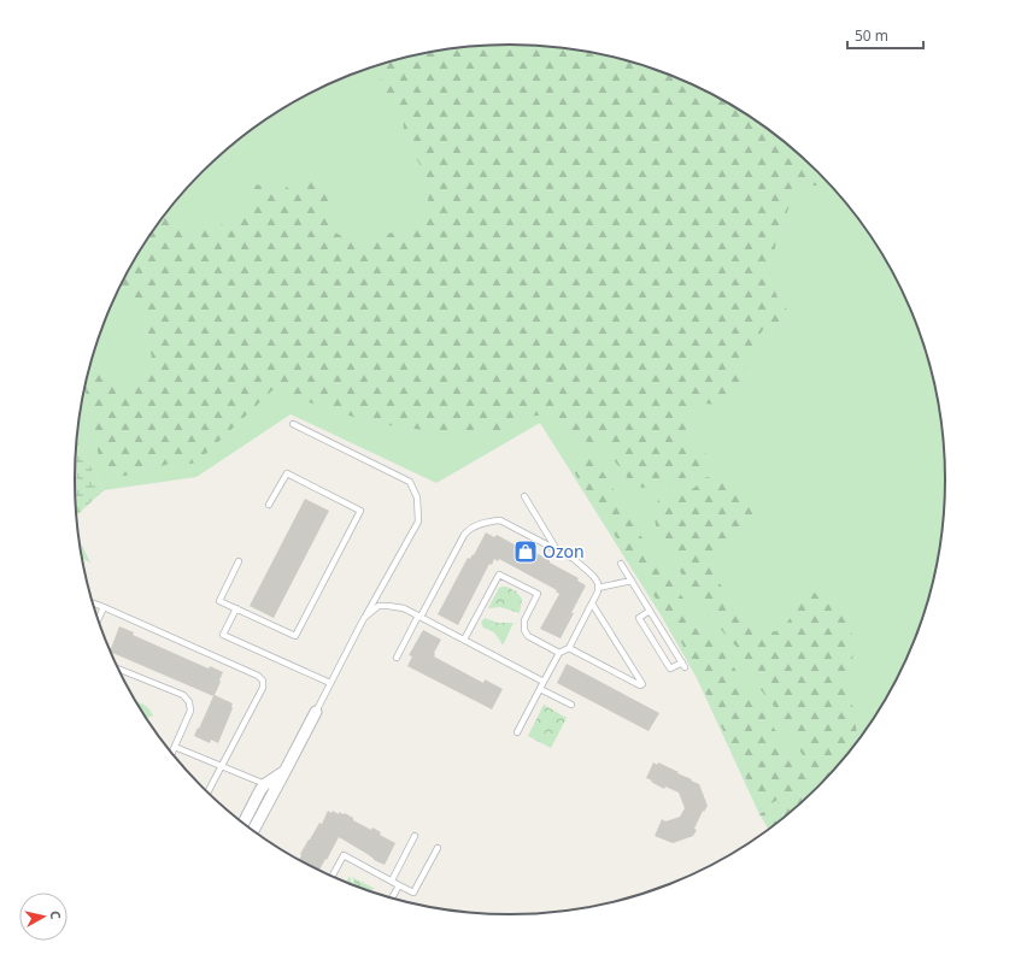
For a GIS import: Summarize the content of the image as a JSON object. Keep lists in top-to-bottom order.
{
  "places": {
    "shop": ["Ozon"]
  },
  "scale_bar": "50 m",
  "north": "right"
}
